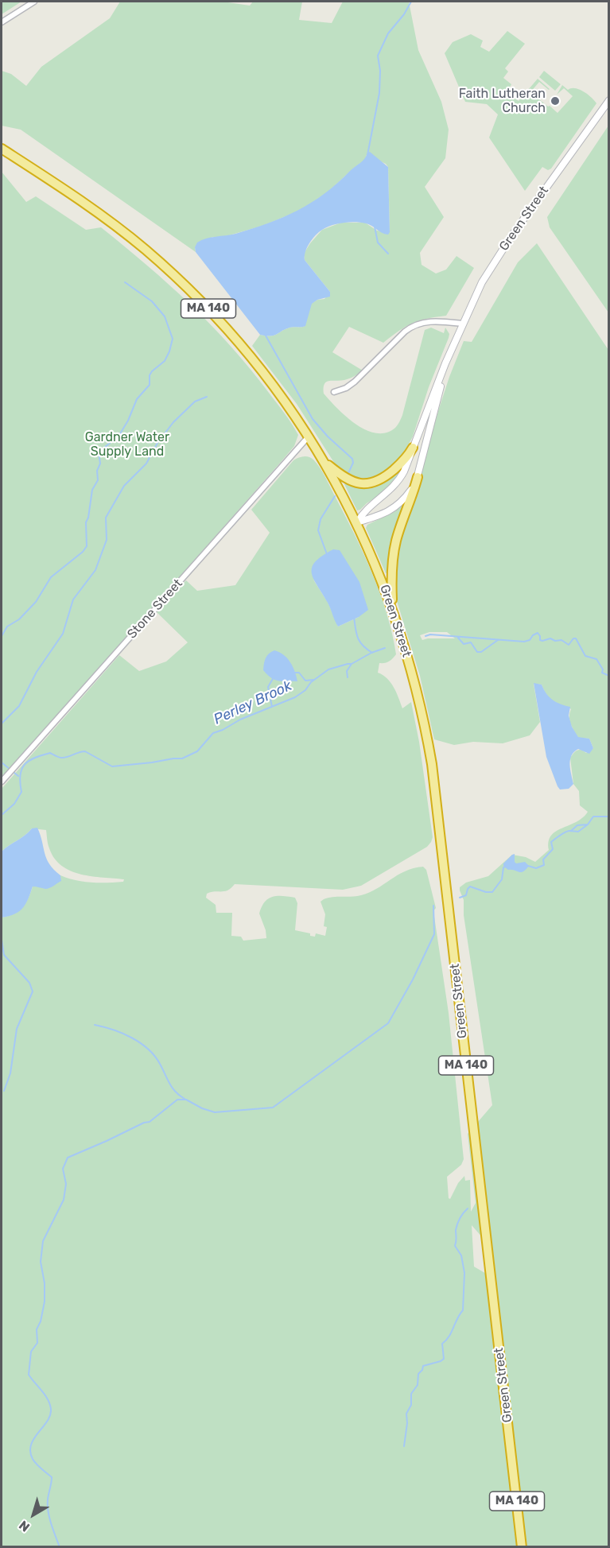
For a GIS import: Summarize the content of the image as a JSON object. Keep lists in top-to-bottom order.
{
  "streets": {
    "highway": ["Green Street", "MA 140"],
    "street": ["Stone Street"]
  },
  "crossings": [
    ["Green Street", "MA 140"],
    ["MA 140", "Stone Street"]
  ],
  "water": ["Perley Brook"],
  "parks": ["Gardner Water Supply Land"],
  "places": ["Faith Lutheran Church"],
  "north": "bottom left"
}
